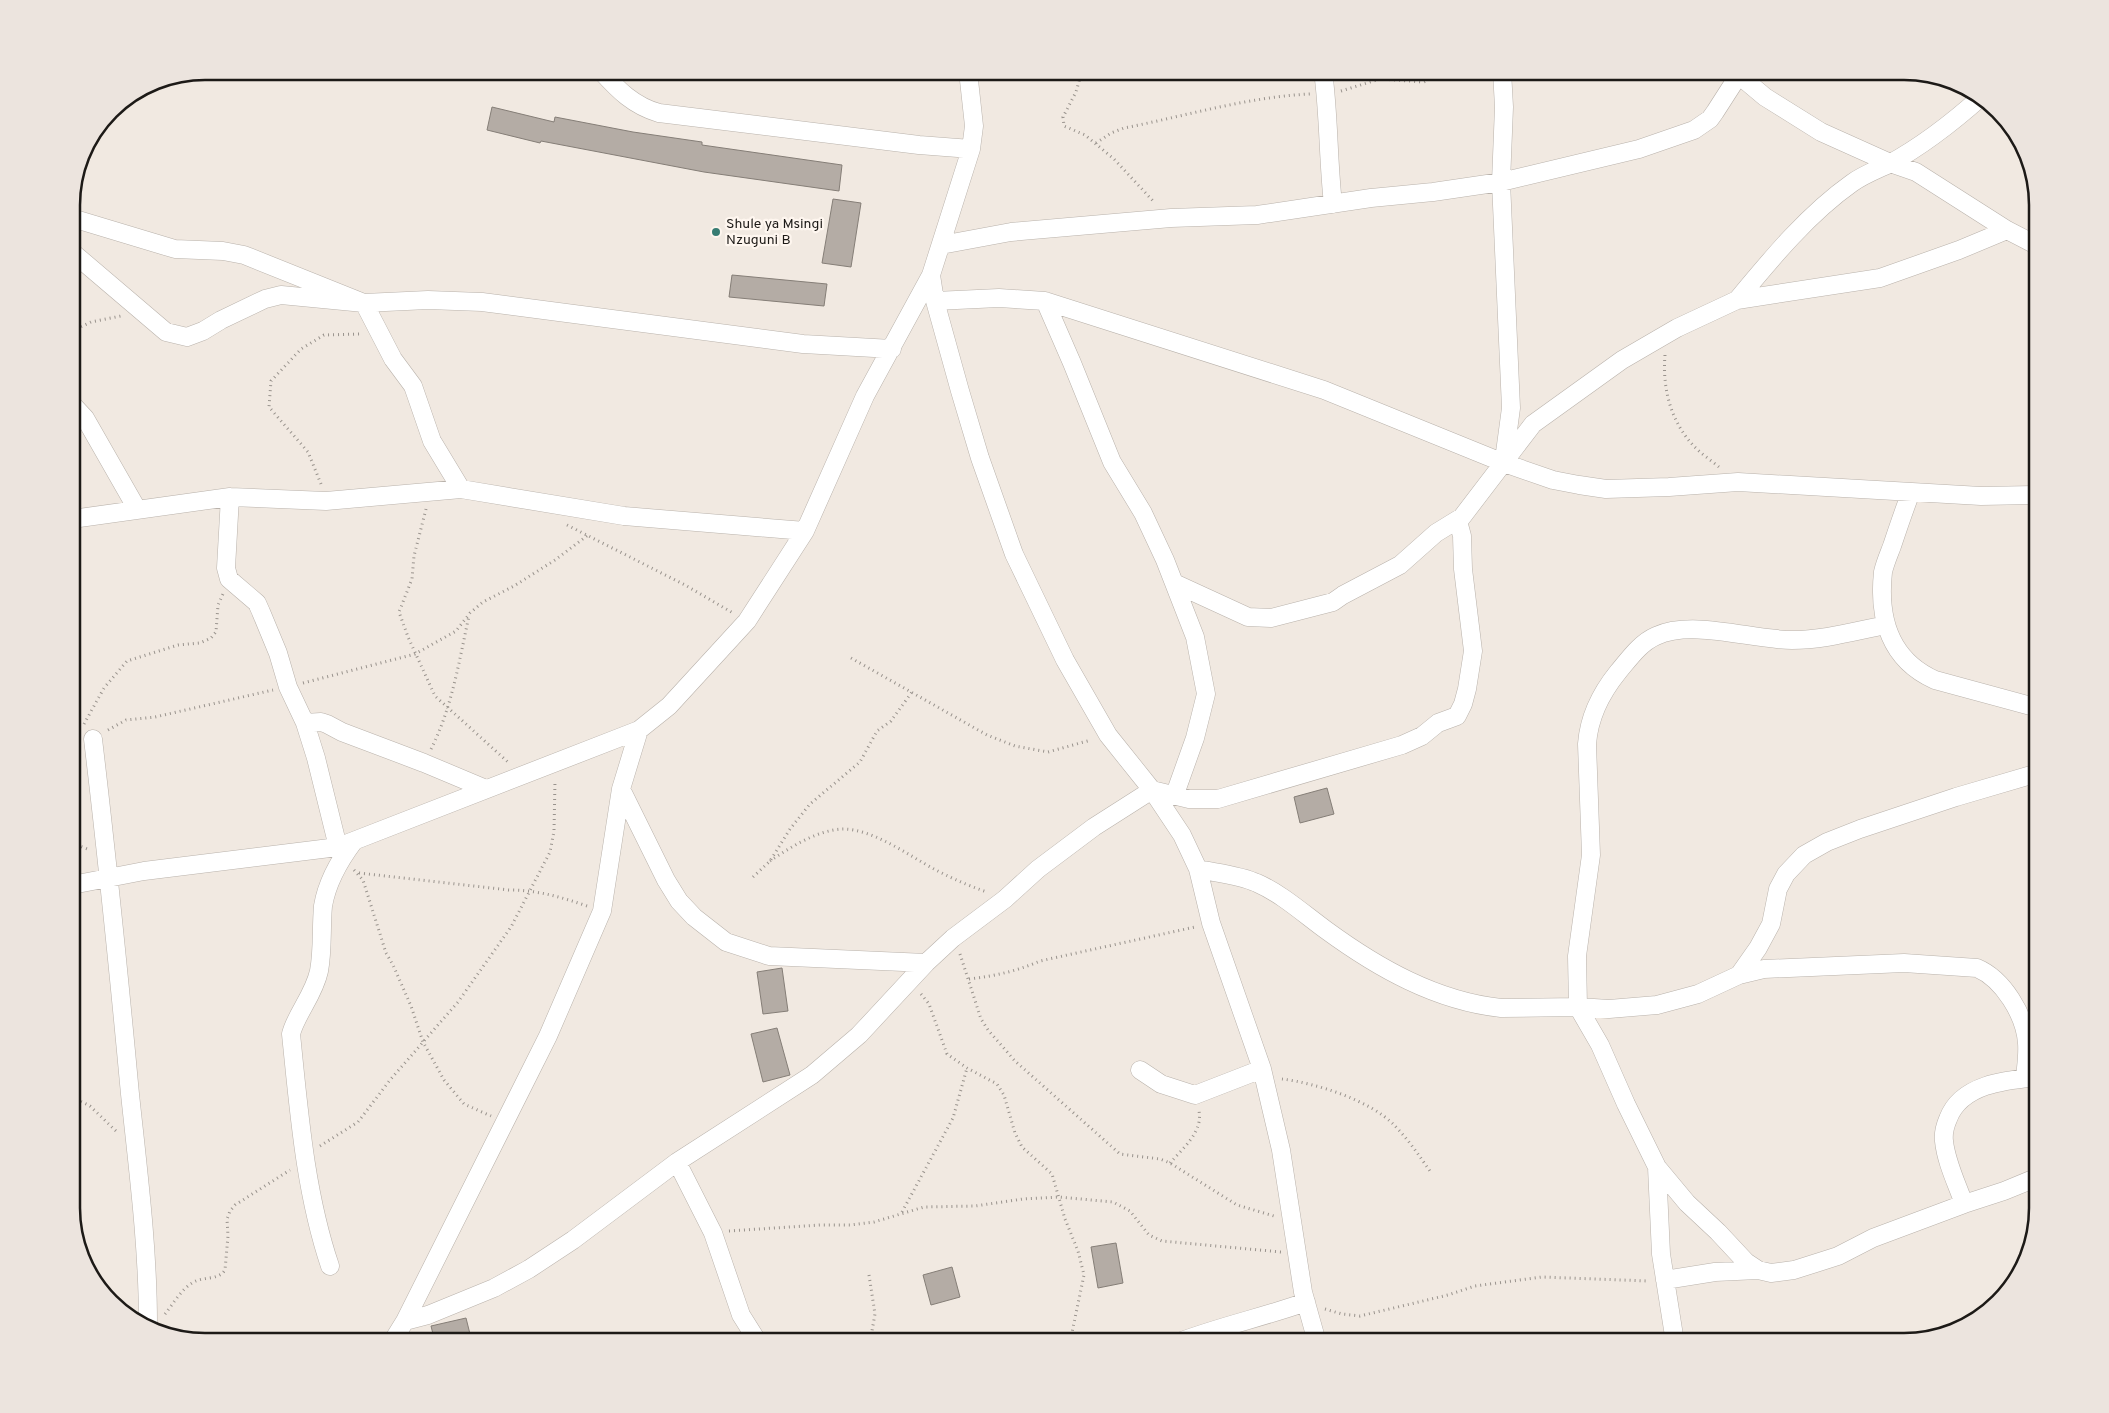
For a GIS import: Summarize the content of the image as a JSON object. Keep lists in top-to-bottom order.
{
  "places": ["Shule ya Msingi Nzuguni B"]
}
